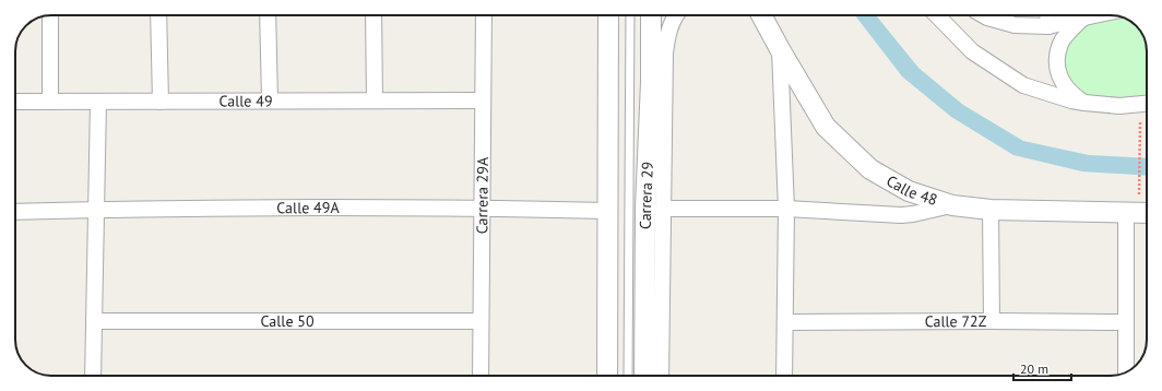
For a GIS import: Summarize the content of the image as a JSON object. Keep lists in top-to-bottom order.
{
  "streets": {
    "street": [
      "Calle 49",
      "Calle 48",
      "Carrera 29A",
      "Carrera 29",
      "Calle 49A",
      "Calle 50",
      "Calle 72Z"
    ]
  },
  "crossings": [
    ["Calle 49", "Carrera 29A"],
    ["Carrera 29A", "Calle 49A"],
    ["Carrera 29A", "Calle 50"]
  ],
  "scale_bar": "20 m"
}
